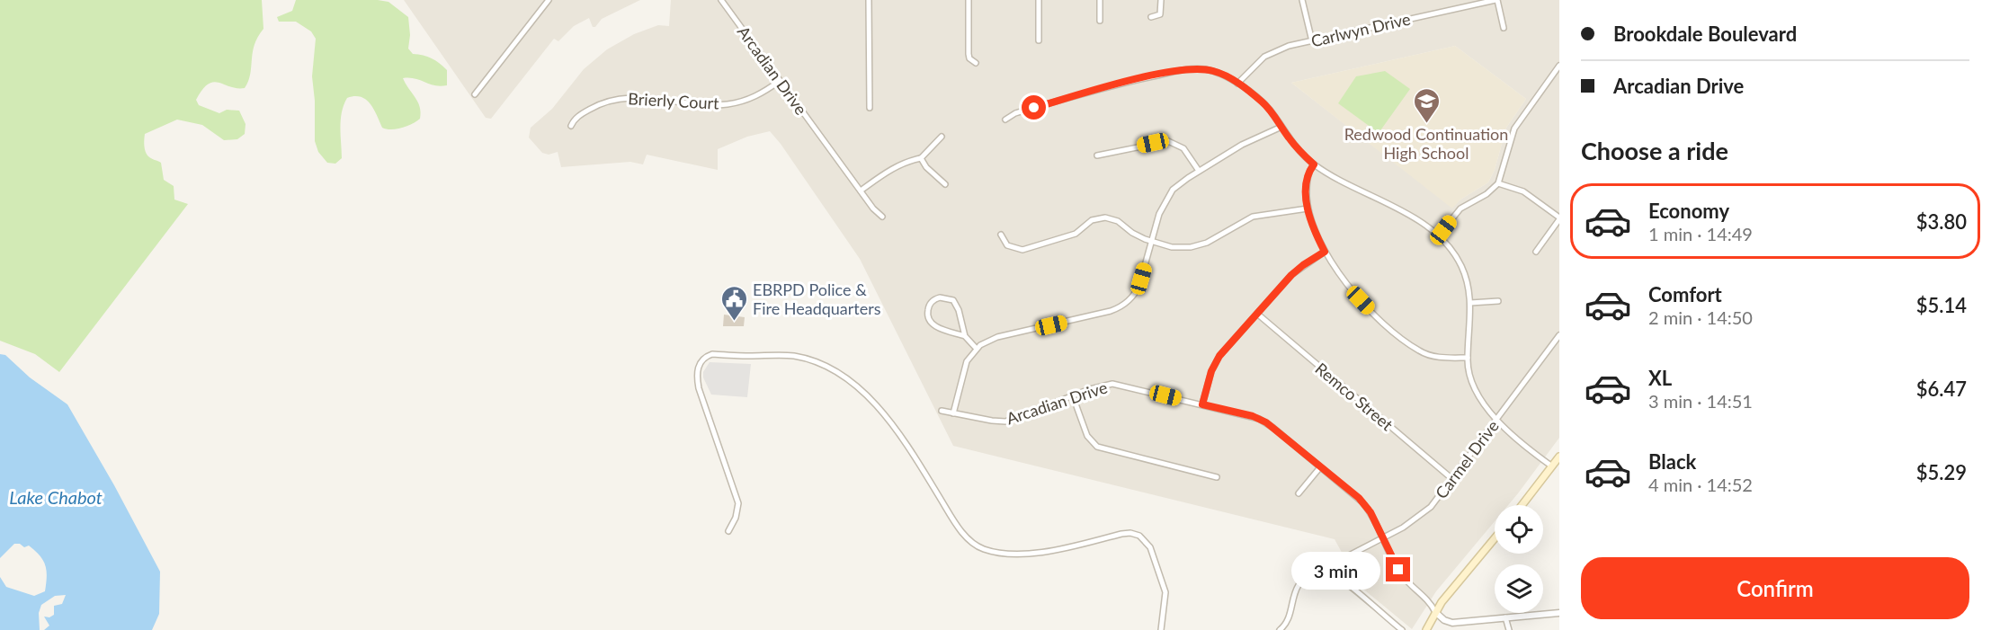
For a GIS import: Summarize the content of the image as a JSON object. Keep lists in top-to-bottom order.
{
  "streets": {
    "street": [
      "Carlwyn Drive",
      "Arcadian Drive",
      "Brierly Court",
      "Remco Street",
      "Carmel Drive"
    ]
  },
  "crossings": [
    ["Arcadian Drive", "Brierly Court"],
    ["Arcadian Drive", "Carmel Drive"],
    ["Remco Street", "Carmel Drive"]
  ],
  "water": ["Lake Chabot"],
  "places": {
    "school or university": ["Redwood Continuation High School"],
    "public building": ["EBRPD Police & Fire Headquarters"]
  },
  "page": {
    "banner": ["Brookdale Boulevard", "Arcadian Drive"],
    "heading": "Choose a ride",
    "list": [
      {
        "name": "Economy",
        "note": "1 min · 14:49",
        "value": "$3.80"
      },
      {
        "name": "Comfort",
        "note": "2 min · 14:50",
        "value": "$5.14"
      },
      {
        "name": "XL",
        "note": "3 min · 14:51",
        "value": "$6.47"
      },
      {
        "name": "Black",
        "note": "4 min · 14:52",
        "value": "$5.29"
      }
    ],
    "buttons": "Confirm",
    "bubble": "3 min"
  }
}
